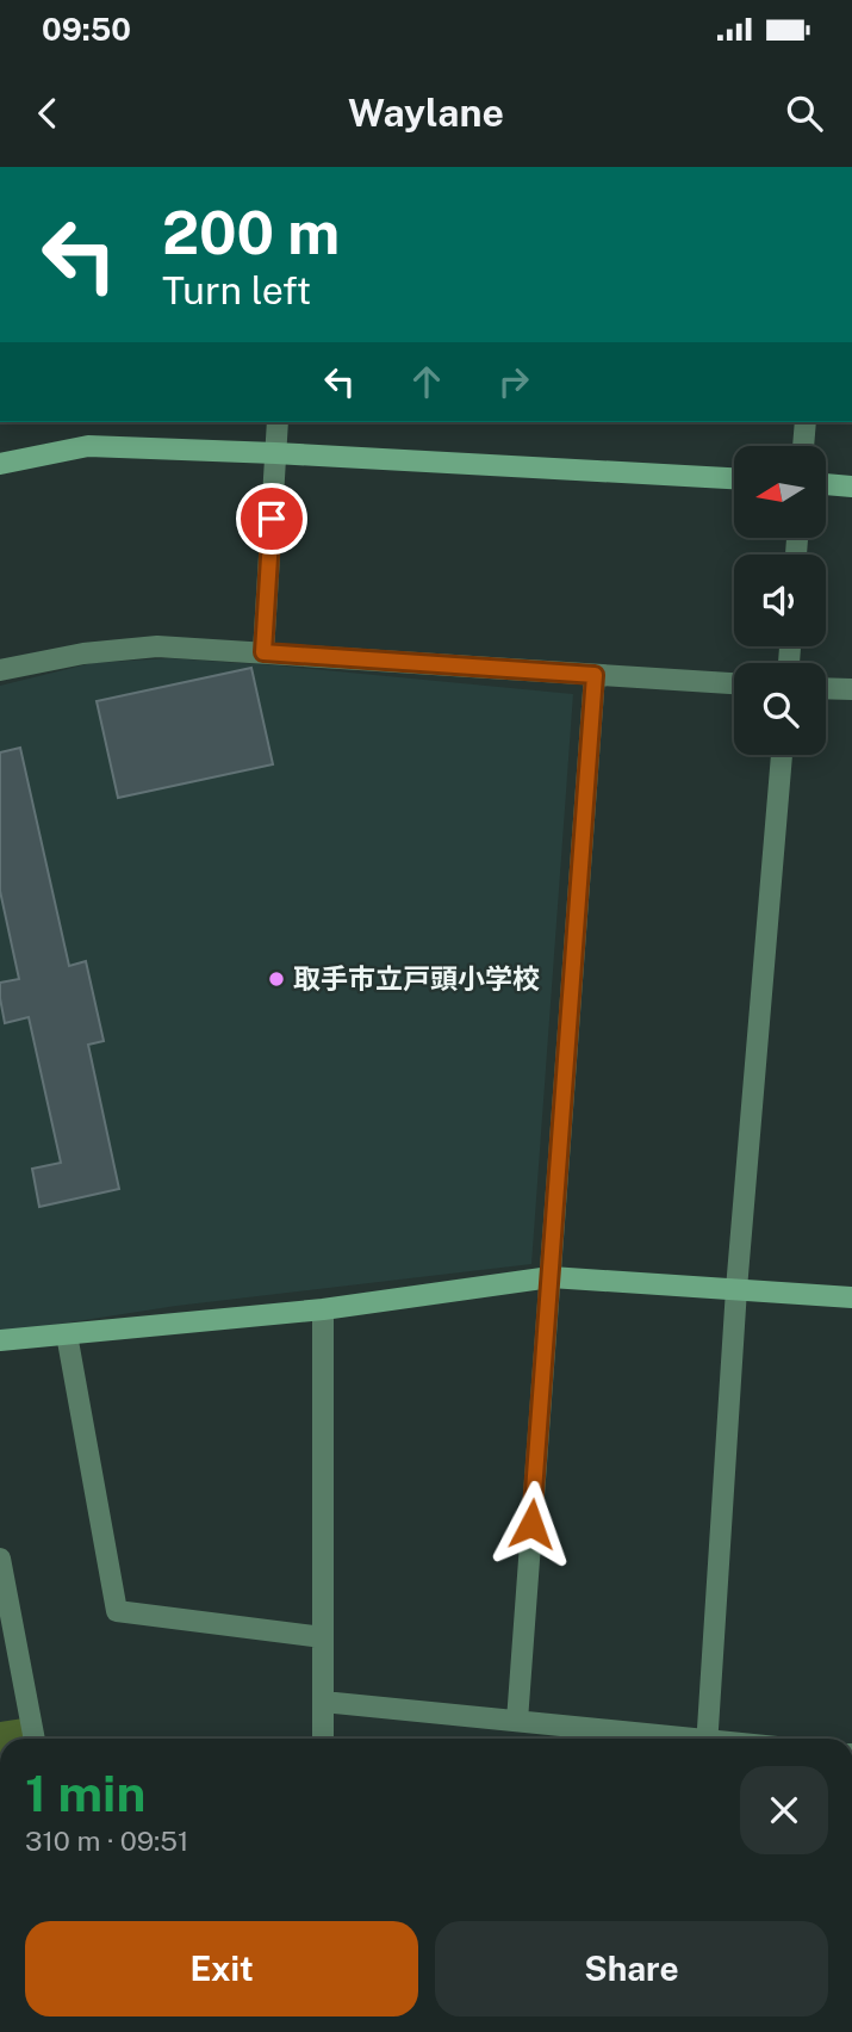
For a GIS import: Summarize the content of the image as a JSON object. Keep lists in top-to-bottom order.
{
  "places": ["取手市立戸頭小学校"],
  "north": "left",
  "page": {
    "status": "09:50",
    "header": "Waylane",
    "turn": ["200 m", "Turn left"],
    "heading": ["1 min", "310 m · 09:51"],
    "buttons": ["Exit", "Share"]
  }
}
